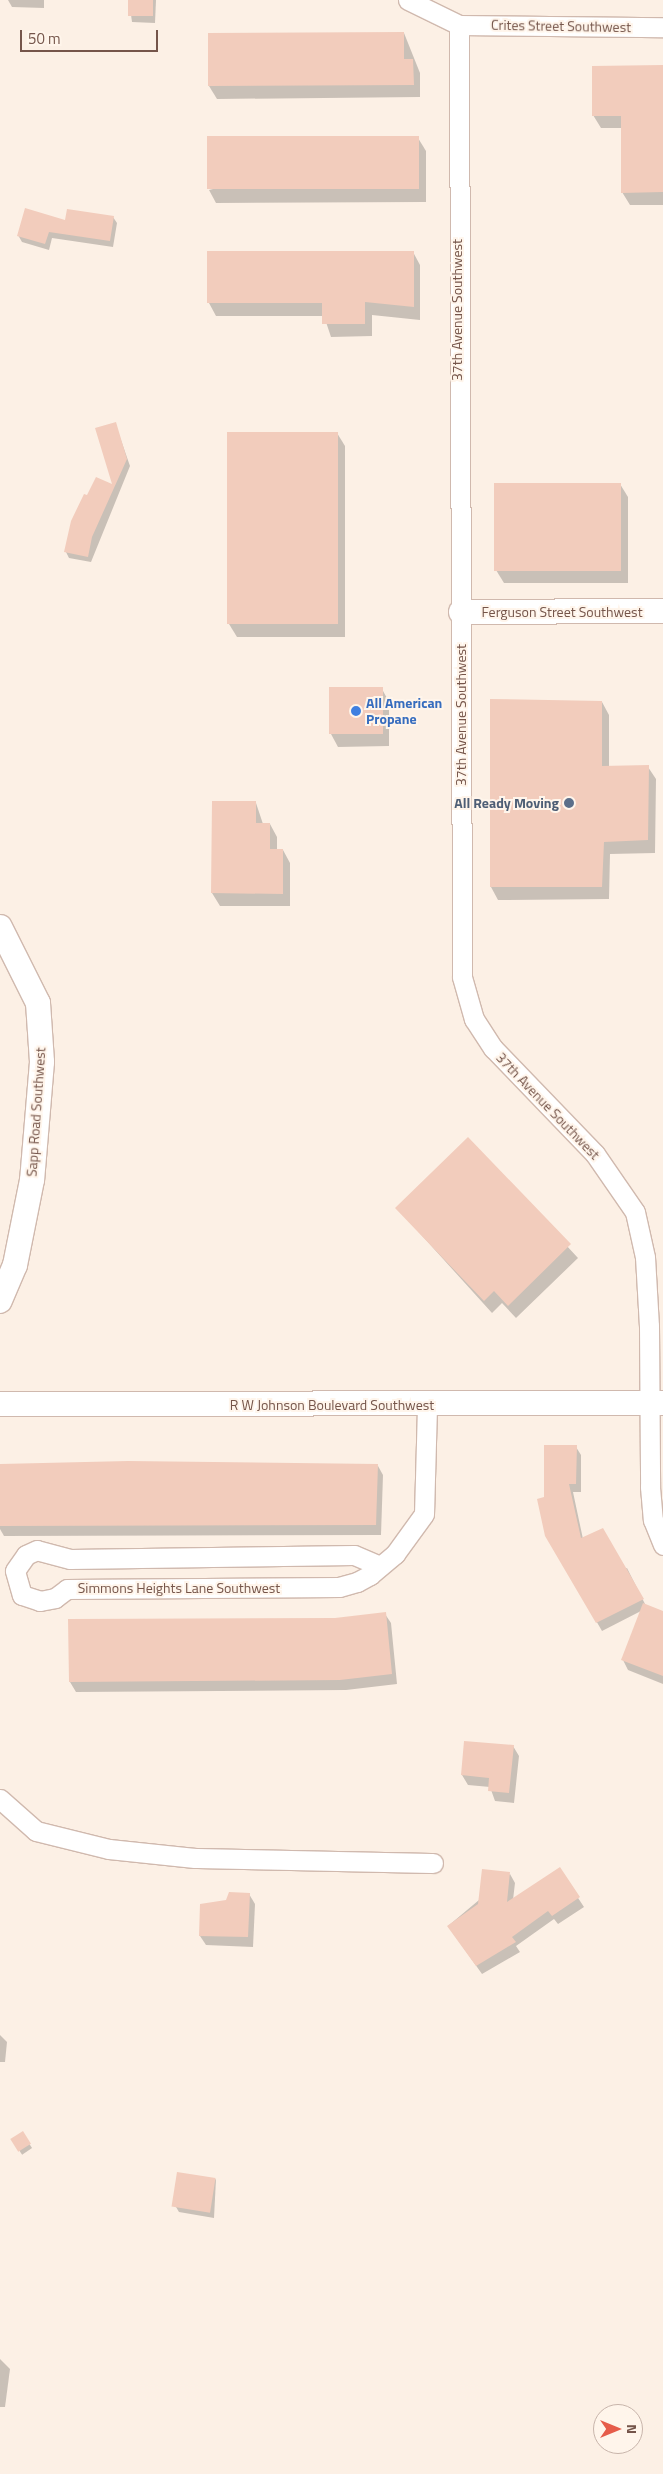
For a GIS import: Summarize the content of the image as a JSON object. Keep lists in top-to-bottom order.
{
  "streets": {
    "street": [
      "Crites Street Southwest",
      "37th Avenue Southwest",
      "Ferguson Street Southwest",
      "Sapp Road Southwest",
      "R W Johnson Boulevard Southwest",
      "Simmons Heights Lane Southwest"
    ]
  },
  "crossings": [
    ["Crites Street Southwest", "37th Avenue Southwest"],
    ["37th Avenue Southwest", "Ferguson Street Southwest"],
    ["37th Avenue Southwest", "R W Johnson Boulevard Southwest"],
    ["R W Johnson Boulevard Southwest", "Simmons Heights Lane Southwest"]
  ],
  "places": ["All American Propane", "All Ready Moving"],
  "scale_bar": "50 m",
  "north": "right"
}
